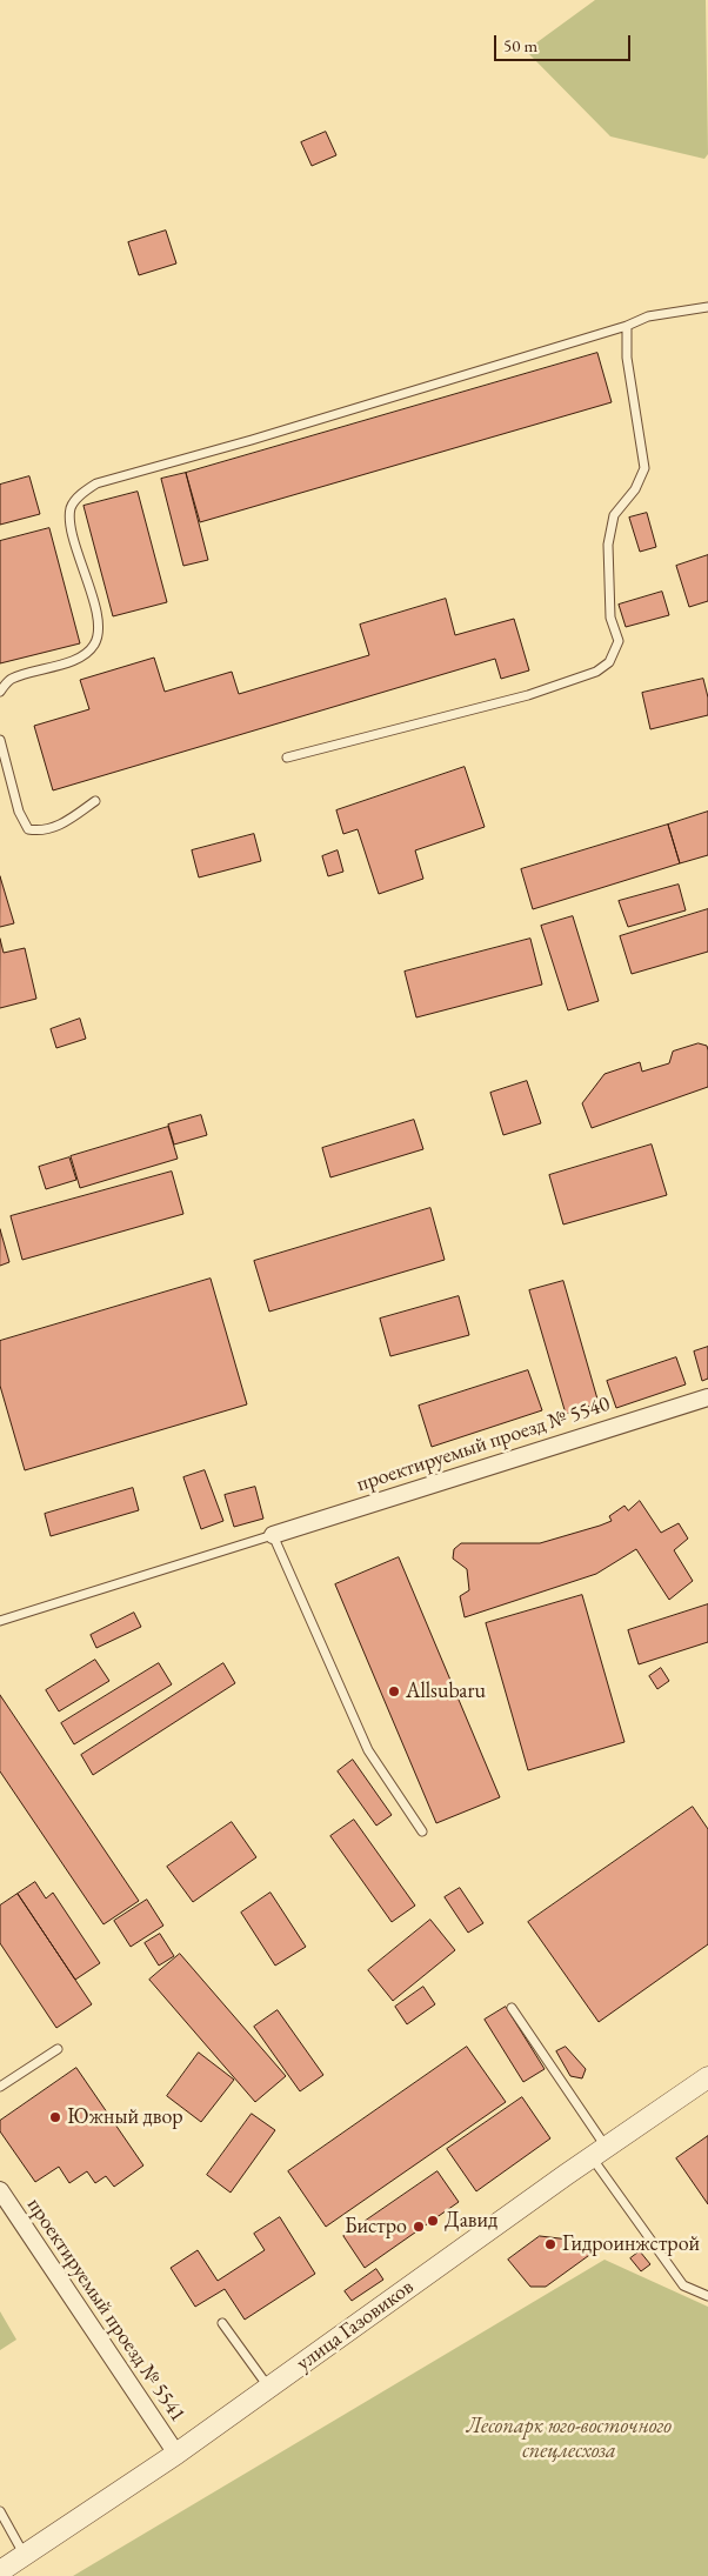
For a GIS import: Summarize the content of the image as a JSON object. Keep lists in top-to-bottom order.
{
  "streets": {
    "street": ["проектируемый проезд № 5540", "проектируемый проезд № 5541", "улица Газовиков"]
  },
  "crossings": [
    ["проектируемый проезд № 5541", "улица Газовиков"]
  ],
  "parks": ["Лесопарк юго-восточного спецлесхоза"],
  "places": [
    "Allsubaru",
    "Южный двор",
    "Давид",
    "Бистро",
    "Гидроинжстрой"
  ],
  "scale_bar": "50 m"
}
